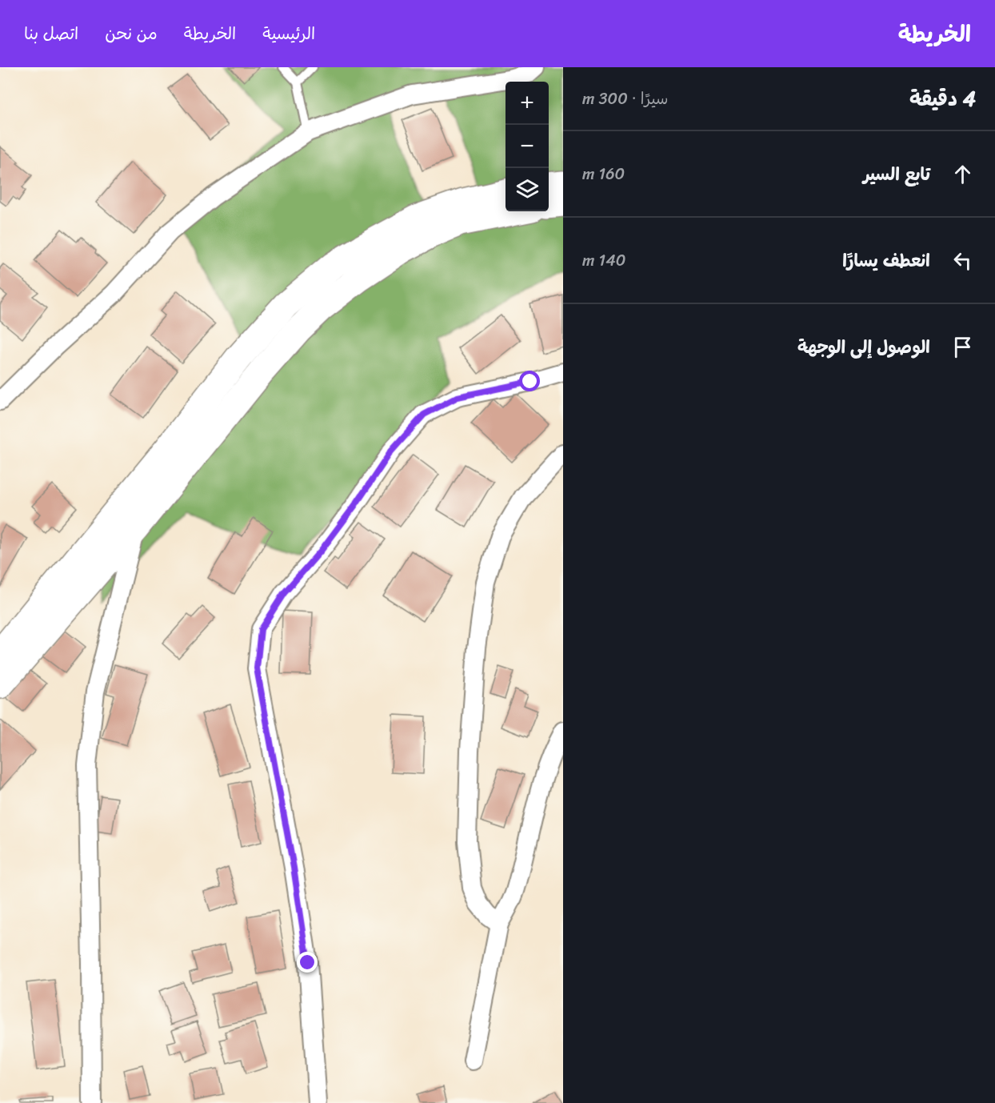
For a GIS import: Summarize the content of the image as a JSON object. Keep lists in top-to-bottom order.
{
  "page": {
    "header": "الخريطة",
    "nav": [
      "الرئيسية",
      "الخريطة",
      "من نحن",
      "اتصل بنا"
    ],
    "heading": ["4 دقيقة", "سيرًا · 300 m"],
    "map_buttons": ["+", "−"],
    "list": [
      ["تابع السير", "160 m"],
      ["انعطف يسارًا", "140 m"],
      "الوصول إلى الوجهة"
    ]
  }
}
